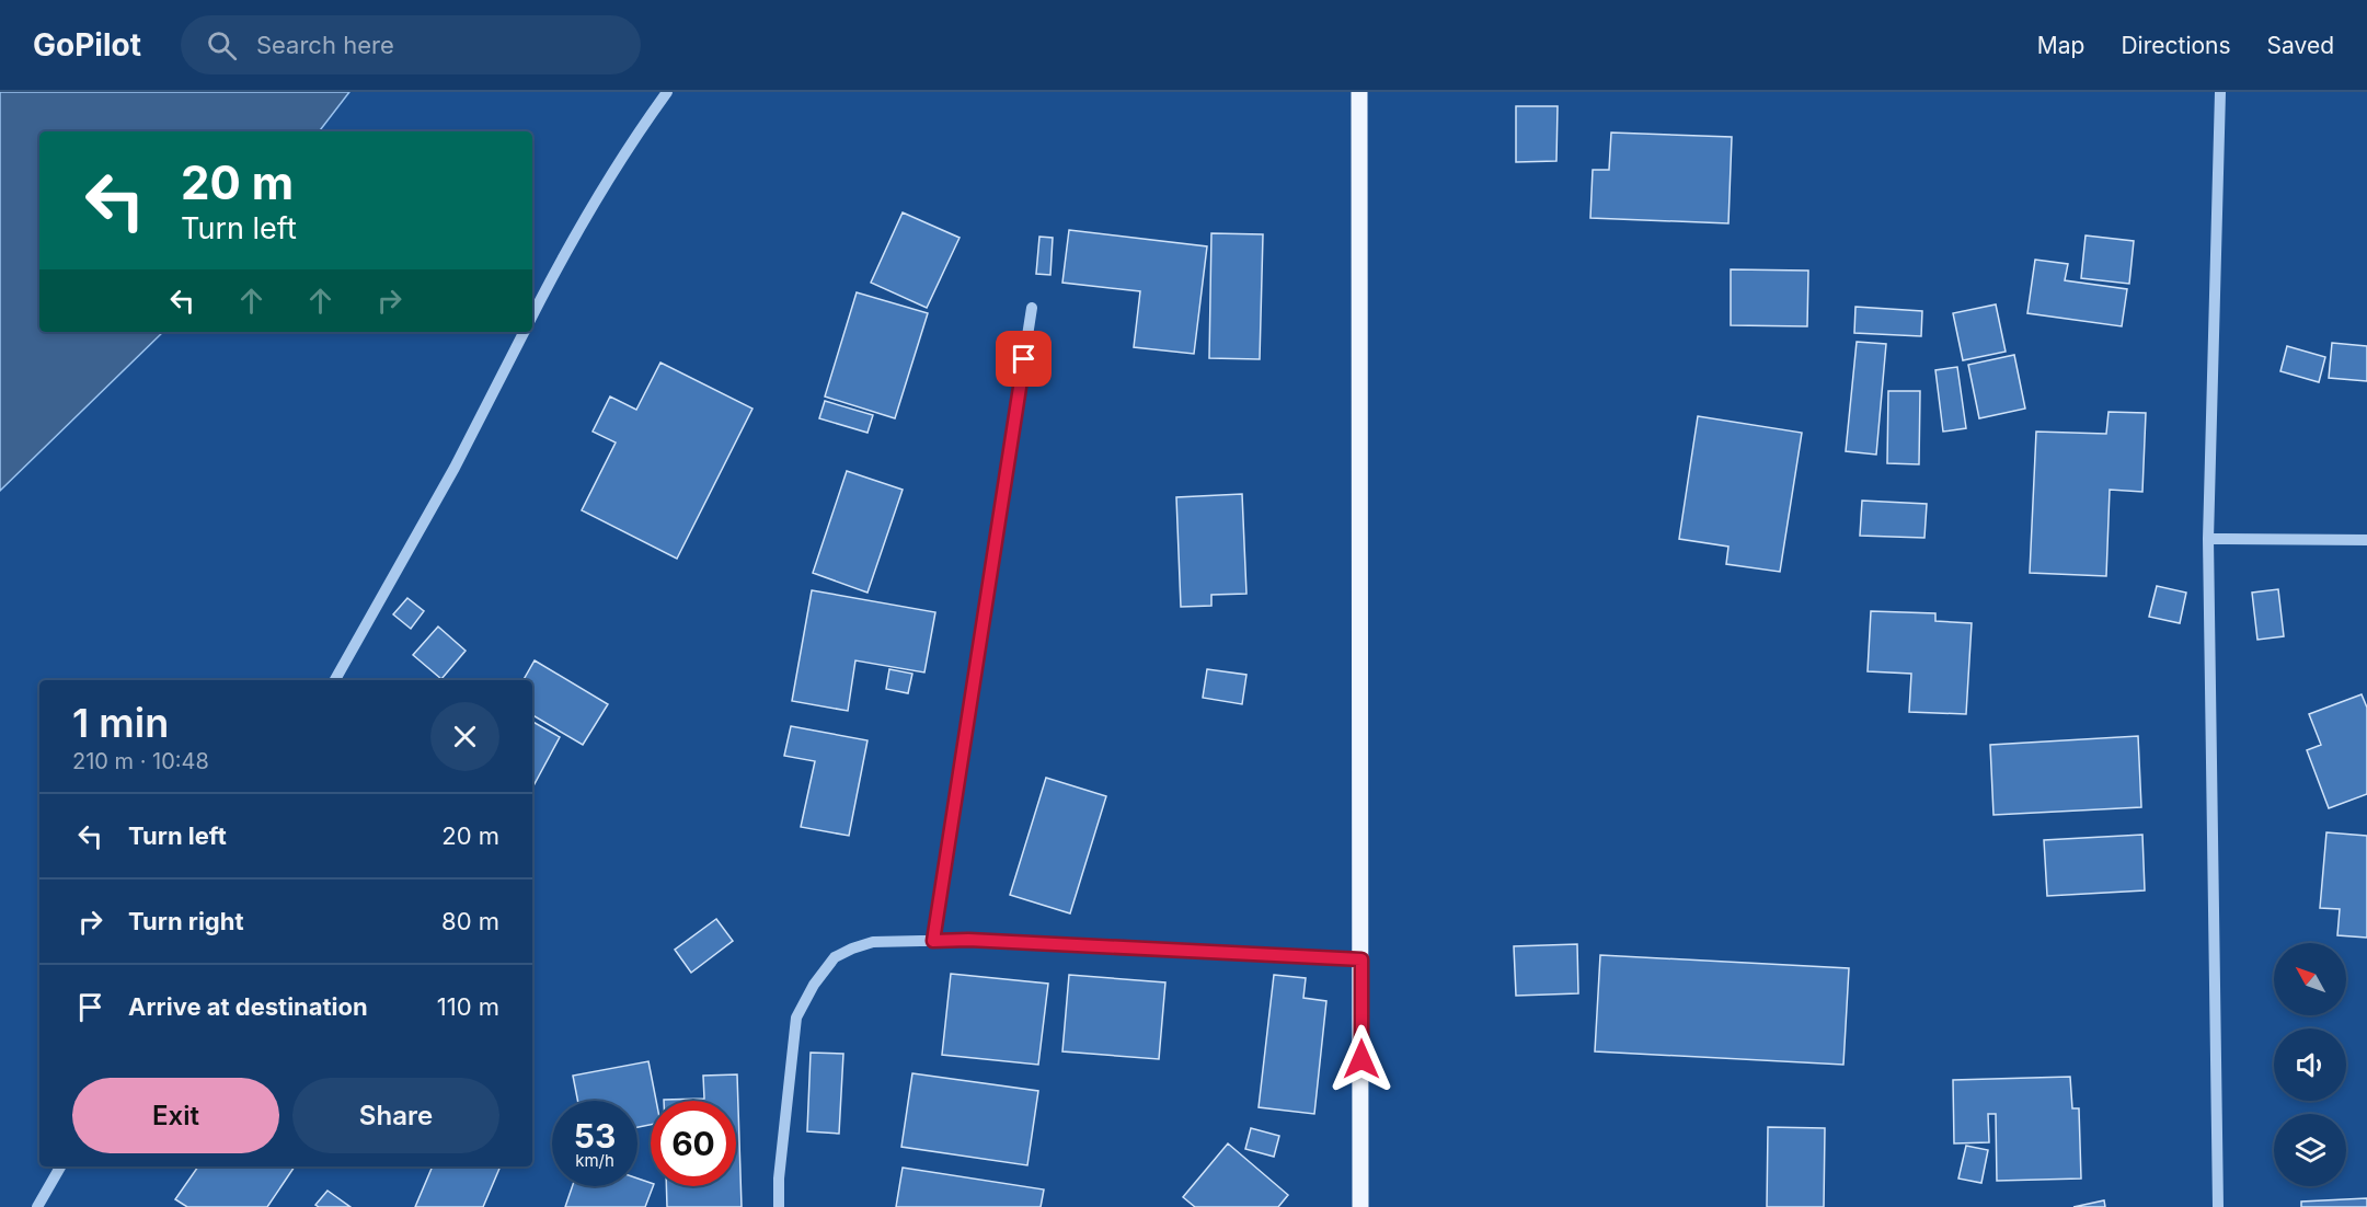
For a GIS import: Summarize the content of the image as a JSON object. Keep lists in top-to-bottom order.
{
  "north": "top left",
  "page": {
    "header": "GoPilot",
    "search": "Search here",
    "nav": ["Map", "Directions", "Saved"],
    "turn": ["20 m", "Turn left"],
    "heading": ["1 min", "210 m · 10:48"],
    "list": [
      {
        "name": "Turn left",
        "value": "20 m"
      },
      {
        "name": "Turn right",
        "value": "80 m"
      },
      {
        "name": "Arrive at destination",
        "value": "110 m"
      }
    ],
    "buttons": ["Exit", "Share"],
    "speed": "53 km/h",
    "limit": "60"
  }
}
